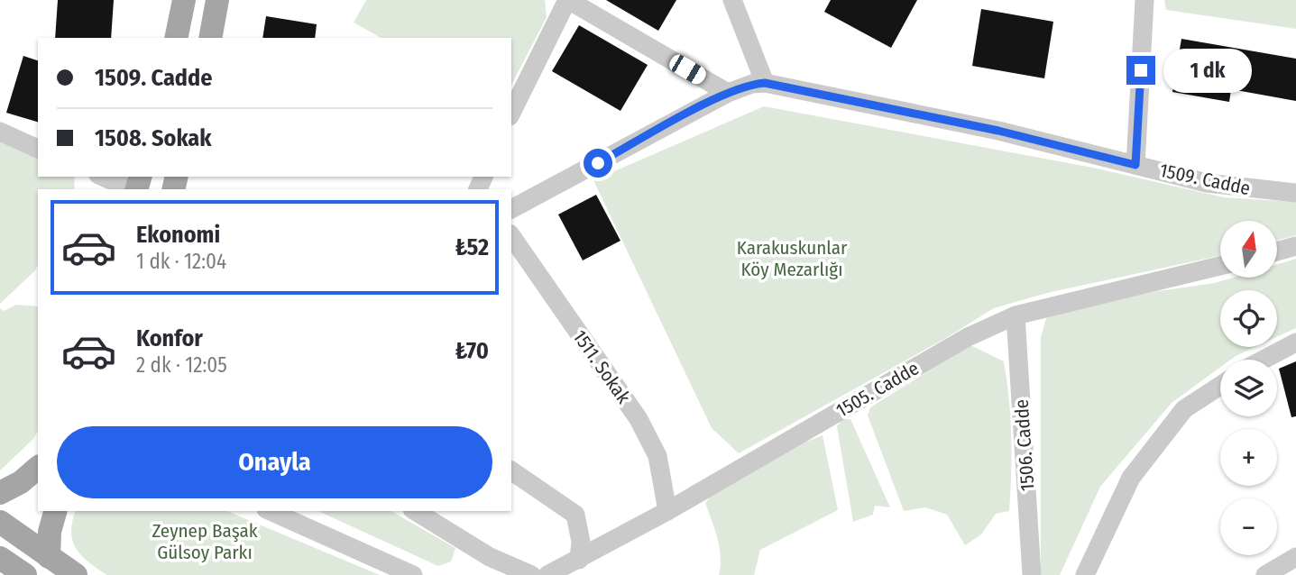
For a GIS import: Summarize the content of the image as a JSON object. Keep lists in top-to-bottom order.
{
  "streets": {
    "street": [
      "1509. Cadde",
      "1511. Sokak",
      "1505. Cadde",
      "1506. Cadde"
    ]
  },
  "crossings": [
    ["1511. Sokak", "1505. Cadde"],
    ["1505. Cadde", "1506. Cadde"]
  ],
  "parks": ["Karakuskunlar Köy Mezarlığı", "Zeynep Başak Gülsoy Parkı"],
  "north": "top",
  "page": {
    "banner": ["1509. Cadde", "1508. Sokak"],
    "bubble": "1 dk",
    "list": [
      {
        "name": "Ekonomi",
        "note": "1 dk · 12:04",
        "value": "₺52"
      },
      {
        "name": "Konfor",
        "note": "2 dk · 12:05",
        "value": "₺70"
      }
    ],
    "map_buttons": ["+", "−"],
    "buttons": "Onayla"
  }
}
